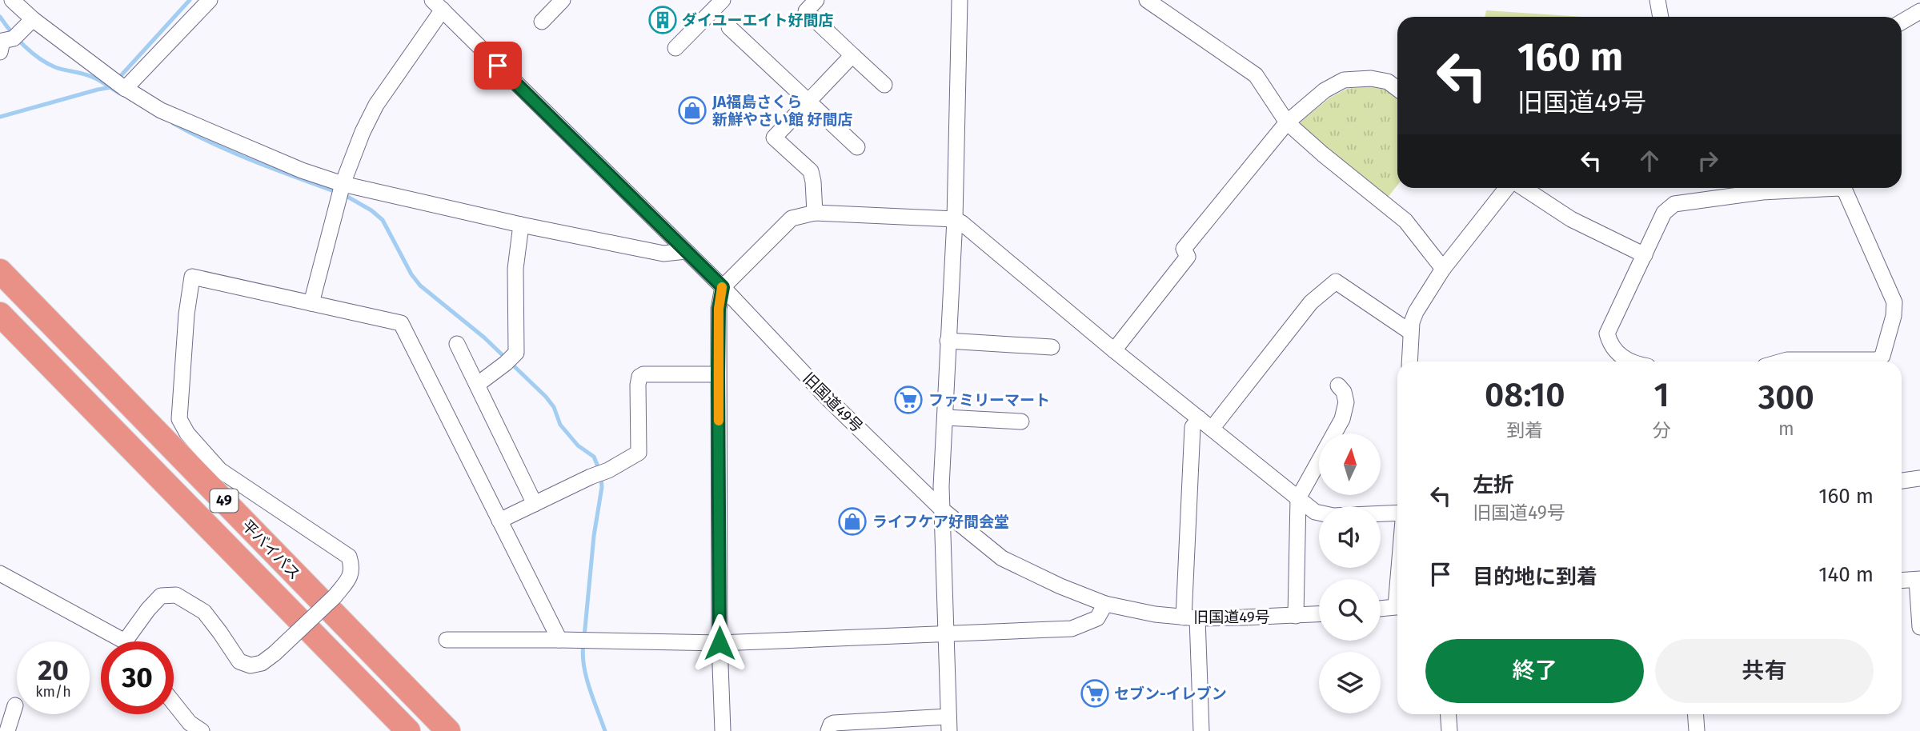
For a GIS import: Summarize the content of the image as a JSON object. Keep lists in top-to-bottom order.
{
  "streets": {
    "highway": ["49", "平バイパス"],
    "street": ["旧国道49号"]
  },
  "places": {
    "building": ["ダイユーエイト好間店"],
    "shop": ["JA福島さくら 新鮮やさい館 好間店", "ライフケア好間会堂"],
    "supermarket": ["ファミリーマート", "セブン-イレブン"]
  },
  "north": "top",
  "page": {
    "turn": ["160 m", "旧国道49号"],
    "eta": [
      "08:10",
      "到着",
      "1",
      "分",
      "300",
      "m"
    ],
    "list": [
      {
        "name": "左折",
        "note": "旧国道49号",
        "value": "160 m"
      },
      {
        "name": "目的地に到着",
        "value": "140 m"
      }
    ],
    "buttons": ["終了", "共有"],
    "speed": "20 km/h",
    "limit": "30"
  }
}
